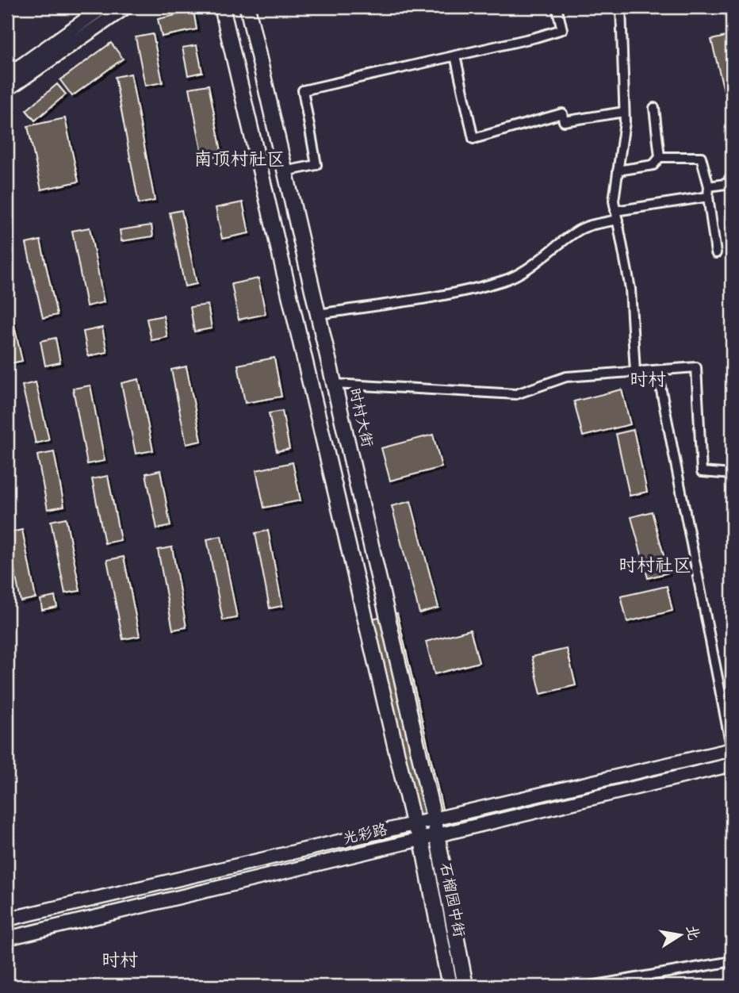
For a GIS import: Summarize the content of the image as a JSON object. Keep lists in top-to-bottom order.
{
  "streets": {
    "main road": ["时村大街", "光彩路", "石榴园中街"]
  },
  "crossings": [
    ["时村大街", "光彩路"],
    ["时村大街", "石榴园中街"],
    ["光彩路", "石榴园中街"]
  ],
  "districts": [
    "南顶村社区",
    "时村",
    "时村社区",
    "时村"
  ],
  "north": "right"
}
